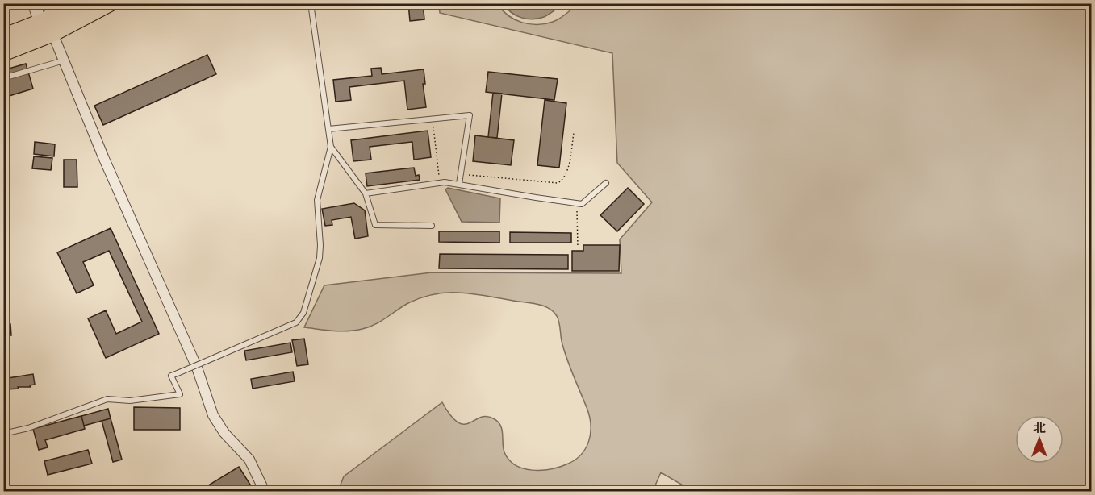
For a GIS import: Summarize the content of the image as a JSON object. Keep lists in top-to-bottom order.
{
  "north": "top"
}
